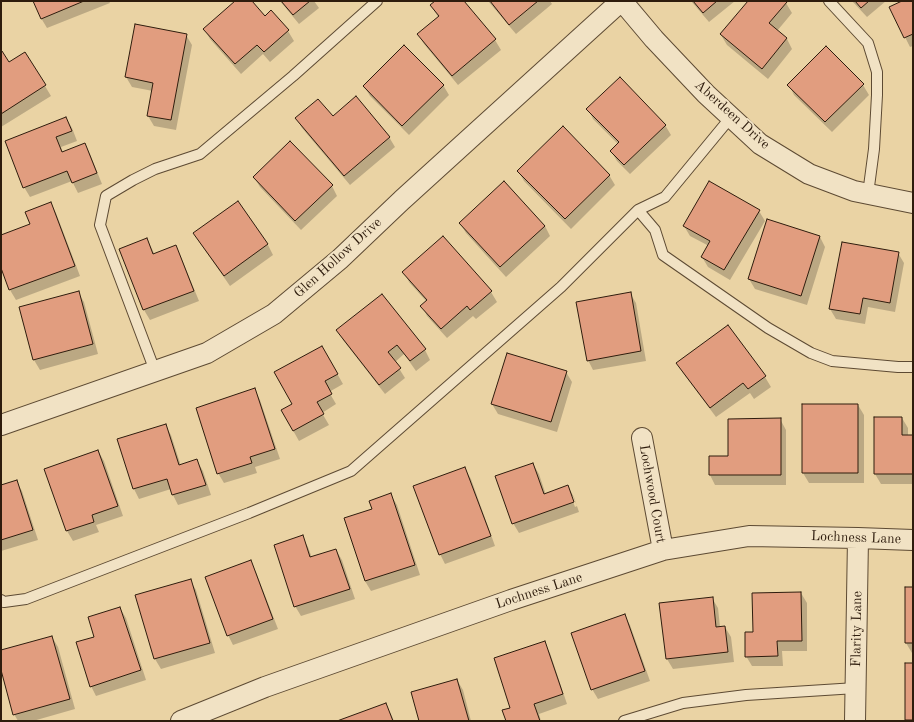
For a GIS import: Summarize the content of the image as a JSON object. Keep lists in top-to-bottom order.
{
  "streets": {
    "street": [
      "Aberdeen Drive",
      "Glen Hollow Drive",
      "Lochwood Court",
      "Lochness Lane",
      "Flarity Lane"
    ]
  },
  "crossings": [
    ["Aberdeen Drive", "Glen Hollow Drive"],
    ["Lochwood Court", "Lochness Lane"],
    ["Lochness Lane", "Flarity Lane"]
  ]
}
